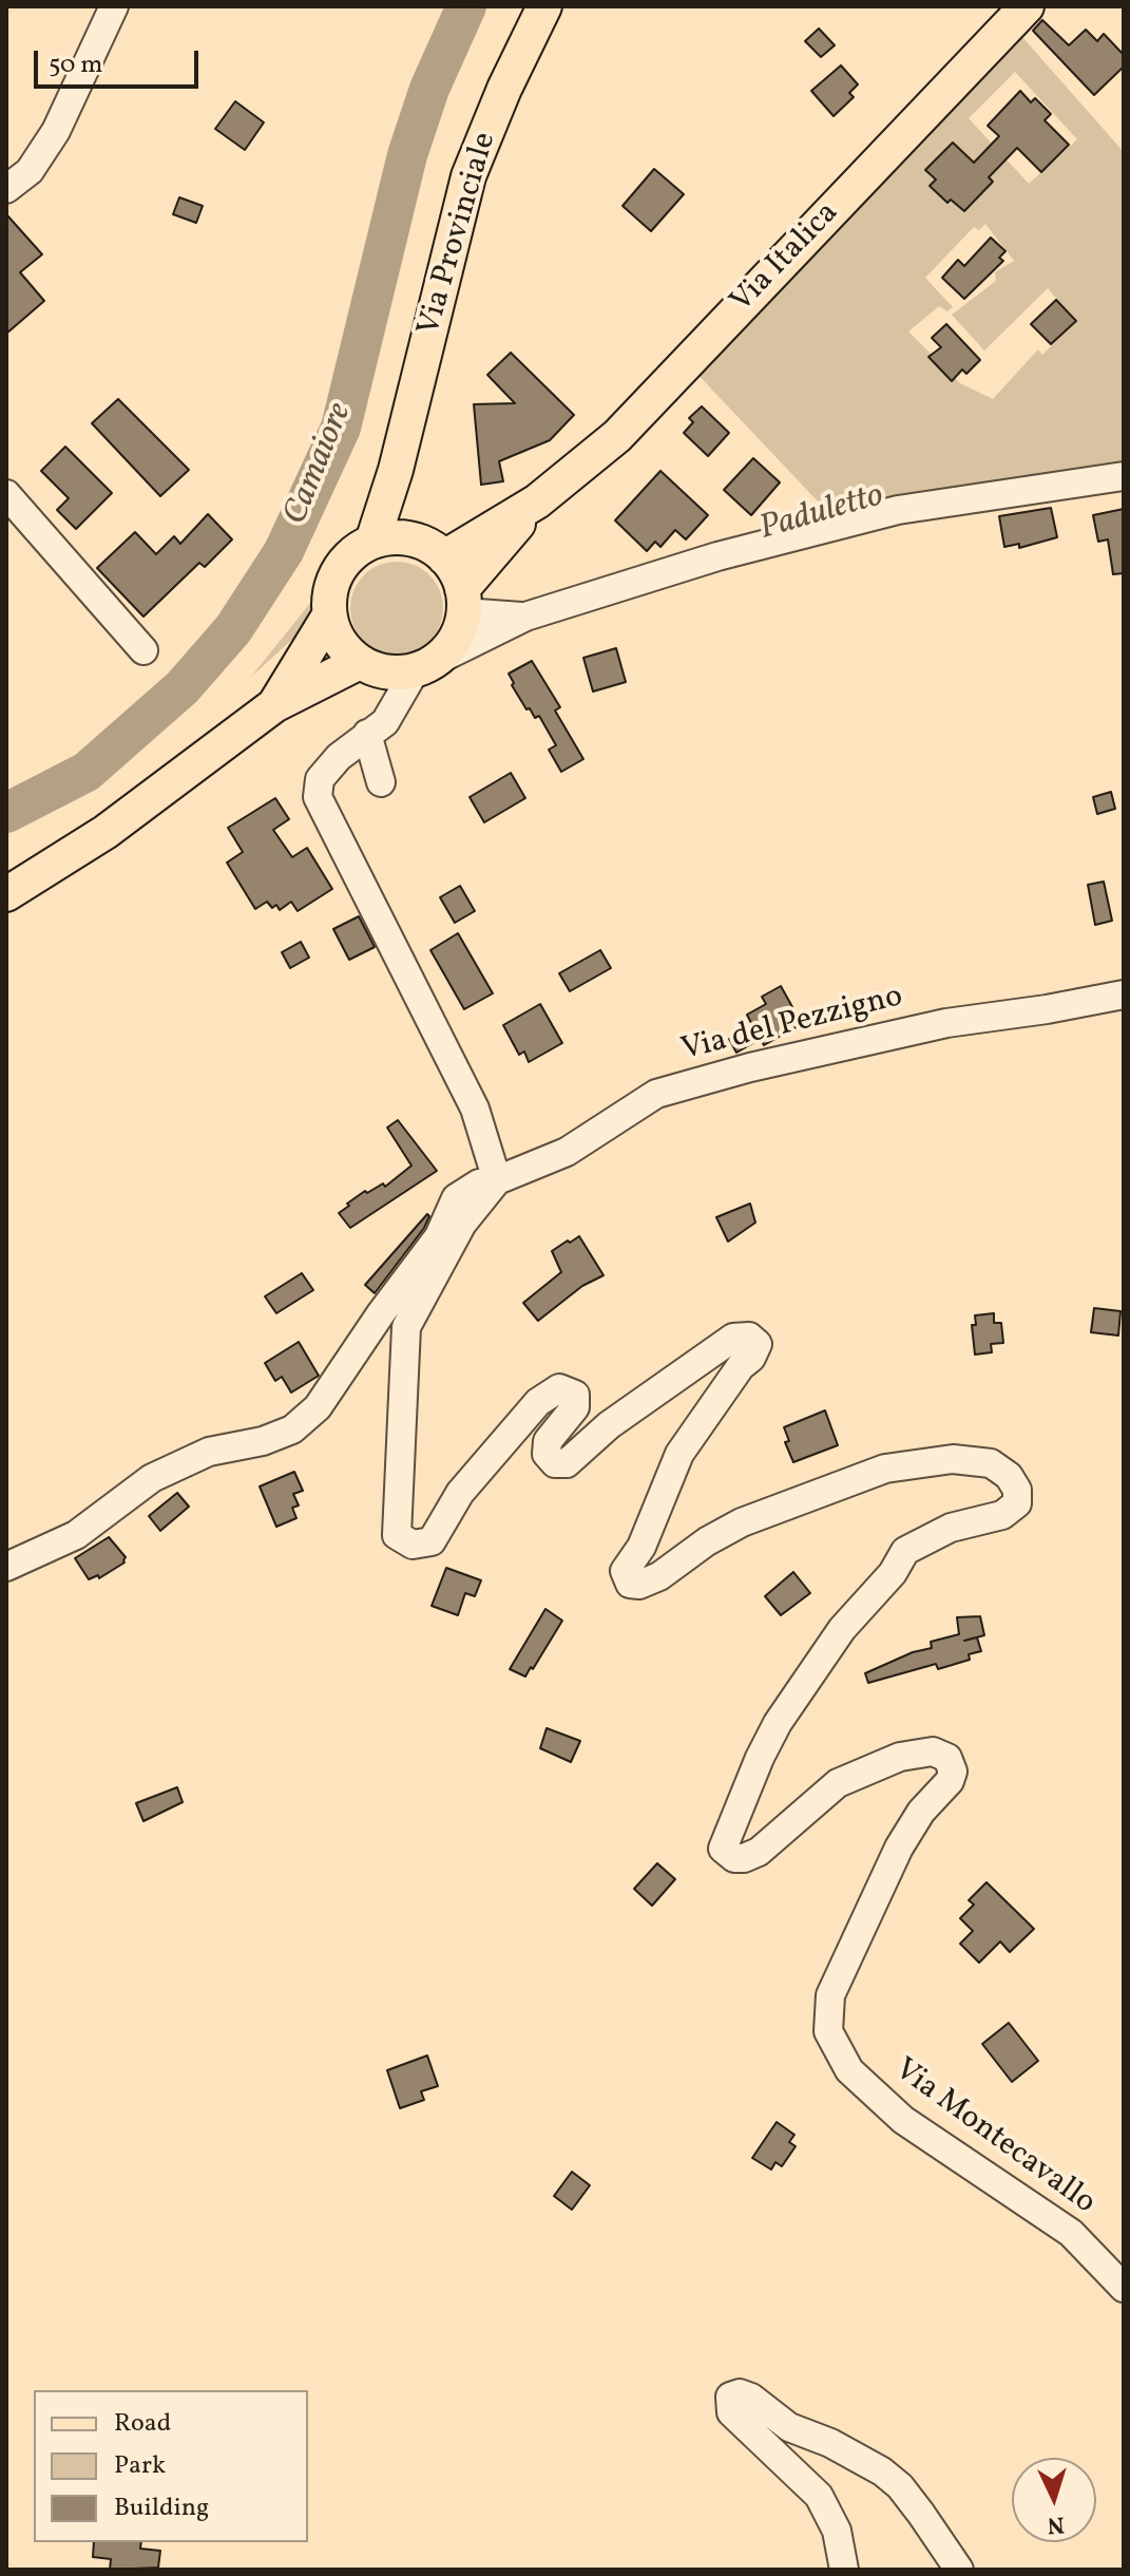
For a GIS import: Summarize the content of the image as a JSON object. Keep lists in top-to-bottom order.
{
  "streets": {
    "main road": ["Via Provinciale", "Via Italica"],
    "street": ["Via del Pezzigno", "Via Montecavallo"]
  },
  "crossings": [
    ["Via Provinciale", "Via Italica"],
    ["Via del Pezzigno", "Via Montecavallo"]
  ],
  "water": ["Camaiore", "Paduletto"],
  "legend": ["Road", "Park", "Building"],
  "scale_bar": "50 m",
  "north": "bottom"
}
